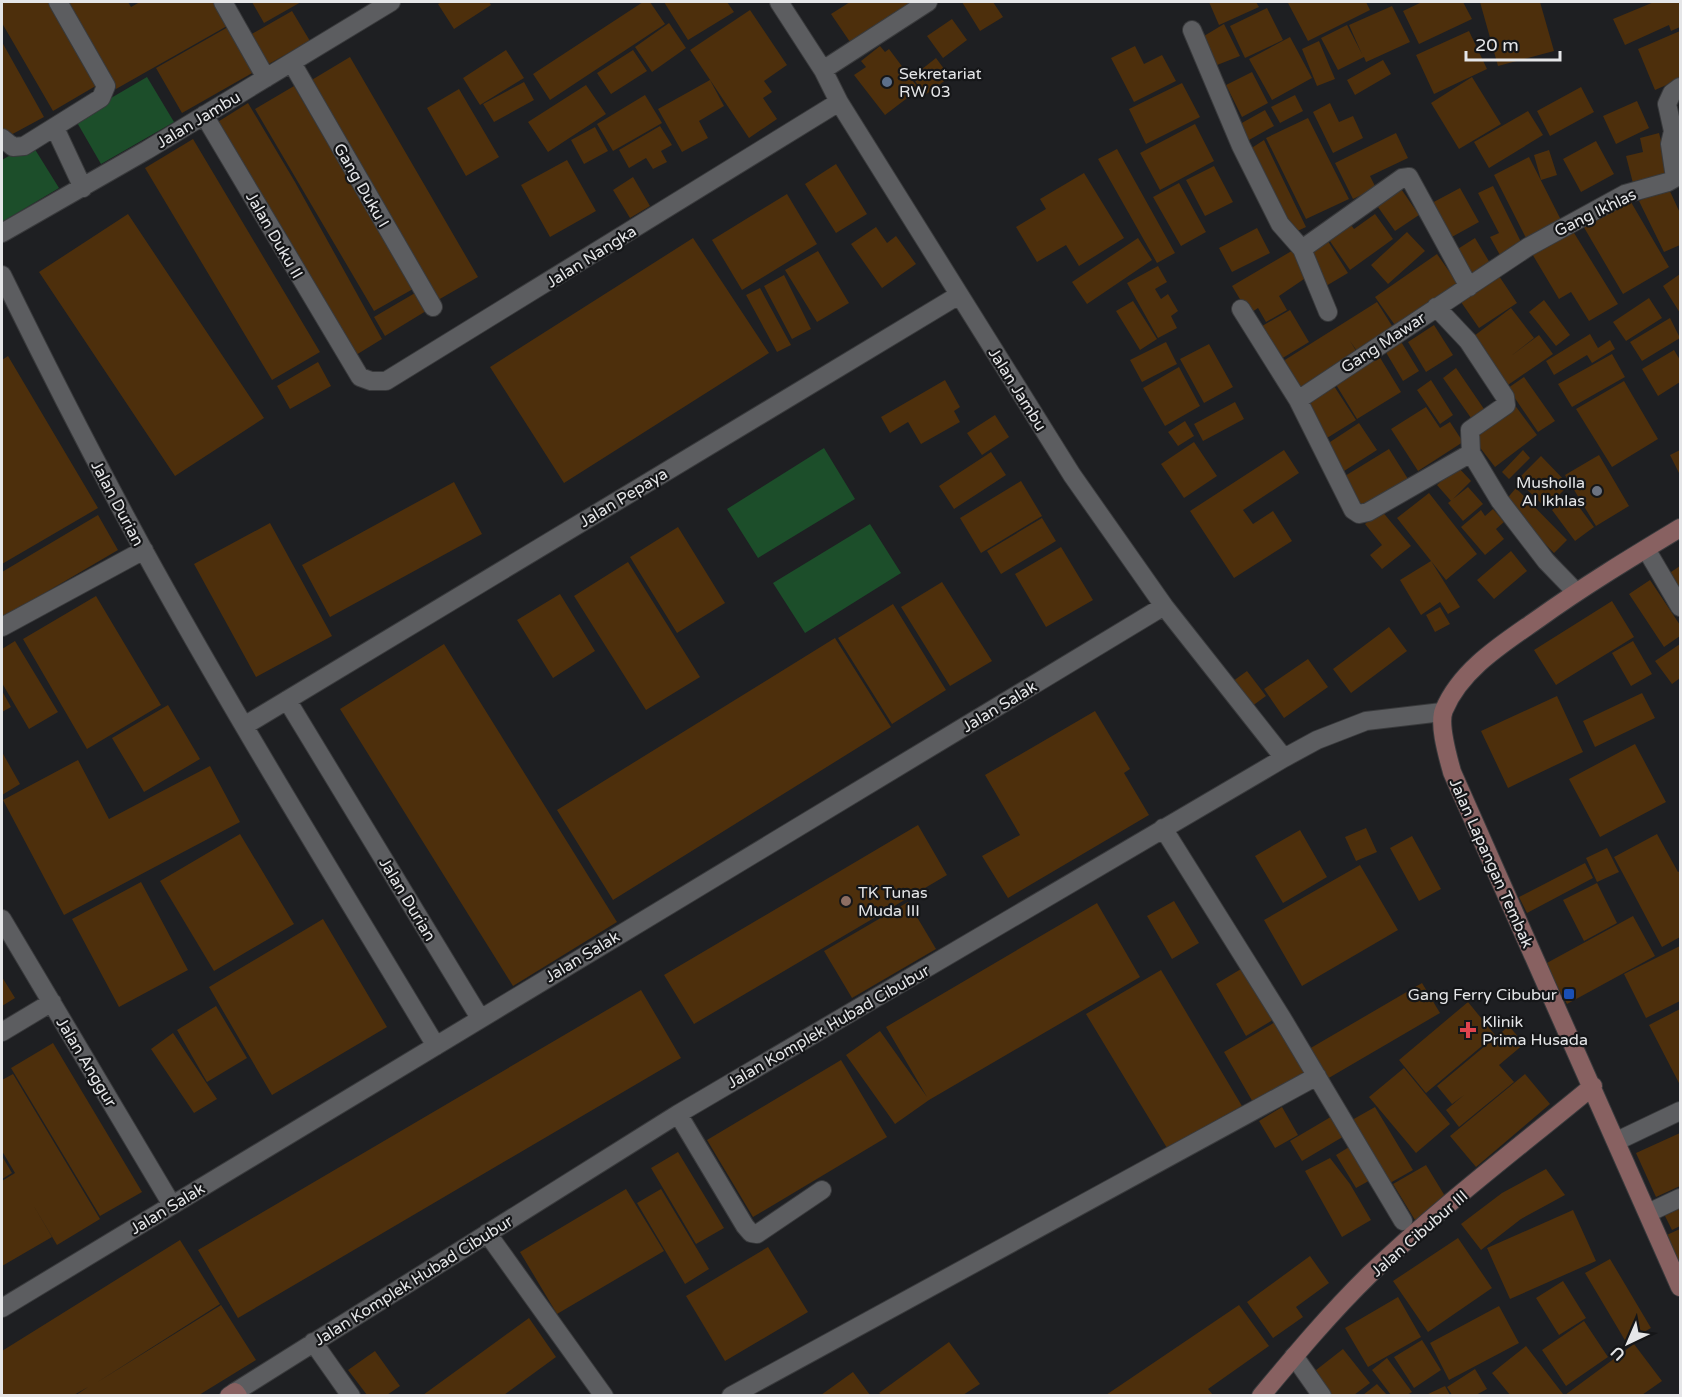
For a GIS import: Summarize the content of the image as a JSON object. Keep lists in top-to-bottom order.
{
  "streets": {
    "street": [
      "Jalan Jambu",
      "Gang Duku I",
      "Gang Ikhlas",
      "Jalan Duku II",
      "Jalan Nangka",
      "Gang Mawar",
      "Jalan Pepaya",
      "Jalan Durian",
      "Jalan Salak",
      "Jalan Lapangan Tembak",
      "Jalan Komplek Hubad Cibubur",
      "Jalan Anggur",
      "Jalan Cibubur III"
    ]
  },
  "crossings": [
    ["Jalan Jambu", "Gang Duku I"],
    ["Jalan Jambu", "Jalan Duku II"],
    ["Jalan Jambu", "Jalan Nangka"],
    ["Jalan Jambu", "Jalan Pepaya"],
    ["Jalan Jambu", "Jalan Salak"],
    ["Jalan Jambu", "Jalan Komplek Hubad Cibubur"],
    ["Gang Ikhlas", "Gang Mawar"],
    ["Jalan Duku II", "Jalan Nangka"],
    ["Jalan Pepaya", "Jalan Durian"],
    ["Jalan Durian", "Jalan Salak"],
    ["Jalan Salak", "Jalan Anggur"],
    ["Jalan Lapangan Tembak", "Jalan Komplek Hubad Cibubur"],
    ["Jalan Lapangan Tembak", "Jalan Cibubur III"]
  ],
  "places": {
    "other": ["Sekretariat RW 03", "Musholla Al Ikhlas", "TK Tunas Muda III"],
    "transit": ["Gang Ferry Cibubur"],
    "health": ["Klinik Prima Husada"]
  },
  "scale_bar": "20 m",
  "north": "bottom left"
}
